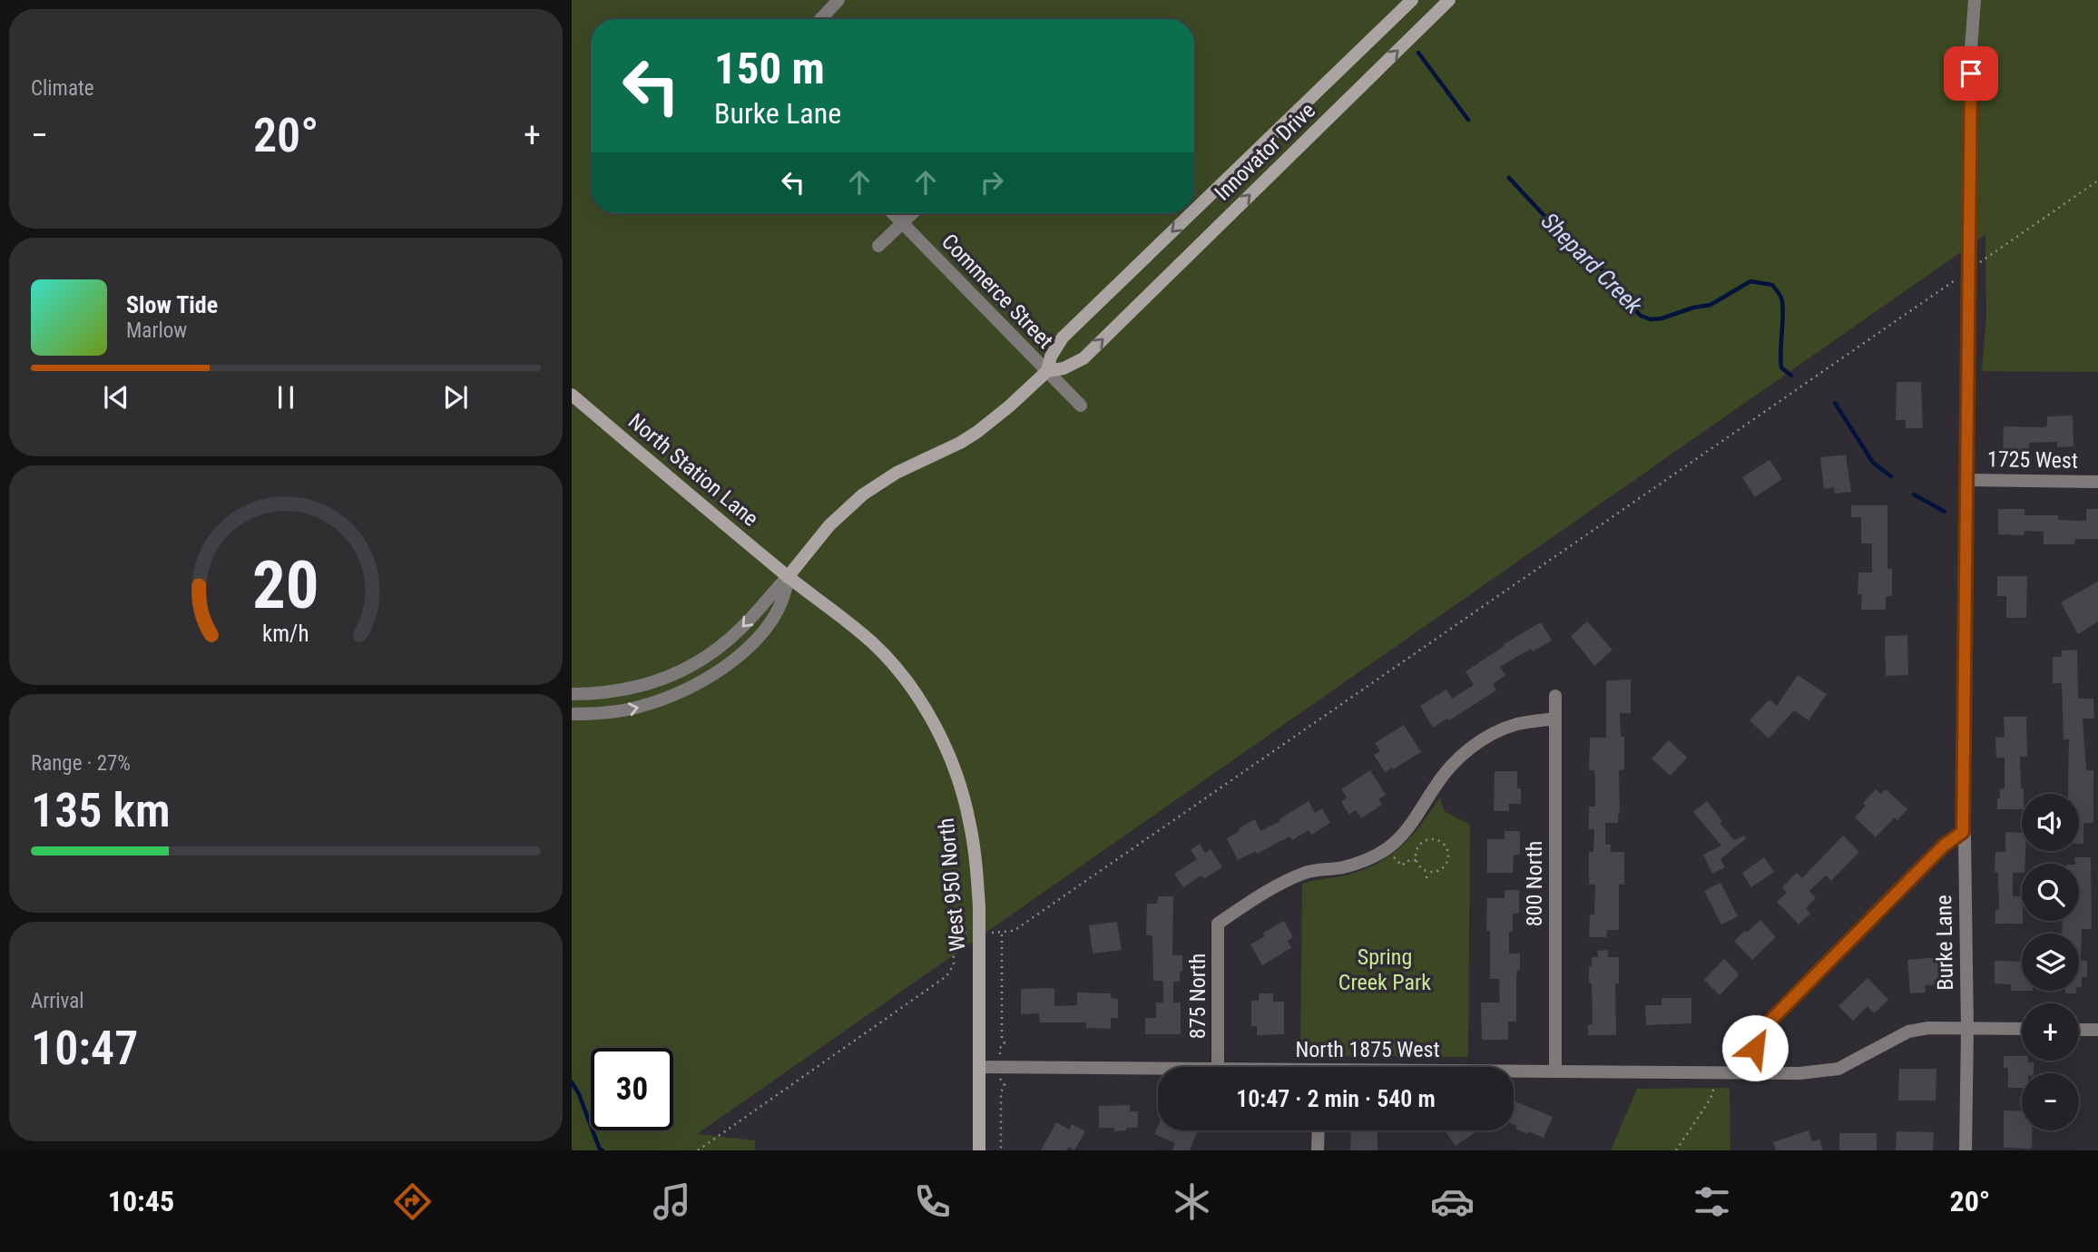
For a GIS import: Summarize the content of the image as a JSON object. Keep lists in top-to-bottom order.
{
  "streets": {
    "main road": ["Innovator Drive", "North Station Lane", "West 950 North"],
    "street": [
      "Commerce Street",
      "1725 West",
      "800 North",
      "Burke Lane",
      "875 North",
      "North 1875 West"
    ]
  },
  "crossings": [
    ["Innovator Drive", "Commerce Street"],
    ["Innovator Drive", "North Station Lane"],
    ["Innovator Drive", "West 950 North"],
    ["1725 West", "Burke Lane"],
    ["North Station Lane", "West 950 North"],
    ["800 North", "875 North"],
    ["800 North", "North 1875 West"],
    ["West 950 North", "North 1875 West"],
    ["Burke Lane", "North 1875 West"]
  ],
  "water": ["Shepard Creek"],
  "parks": ["Spring Creek Park"],
  "page": {
    "tile": [
      "Climate",
      ["Range · 27%", "135 km"],
      ["Arrival", "10:47"]
    ],
    "turn": ["150 m", "Burke Lane"],
    "heat": ["−", "20°", "+"],
    "song": ["Slow Tide", "Marlow"],
    "map_buttons": ["+", "−"],
    "limit": "30",
    "trip": "10:47 · 2 min · 540 m",
    "tabs": ["10:45", "20°"],
    "gauge": ["20", "km/h"]
  }
}
